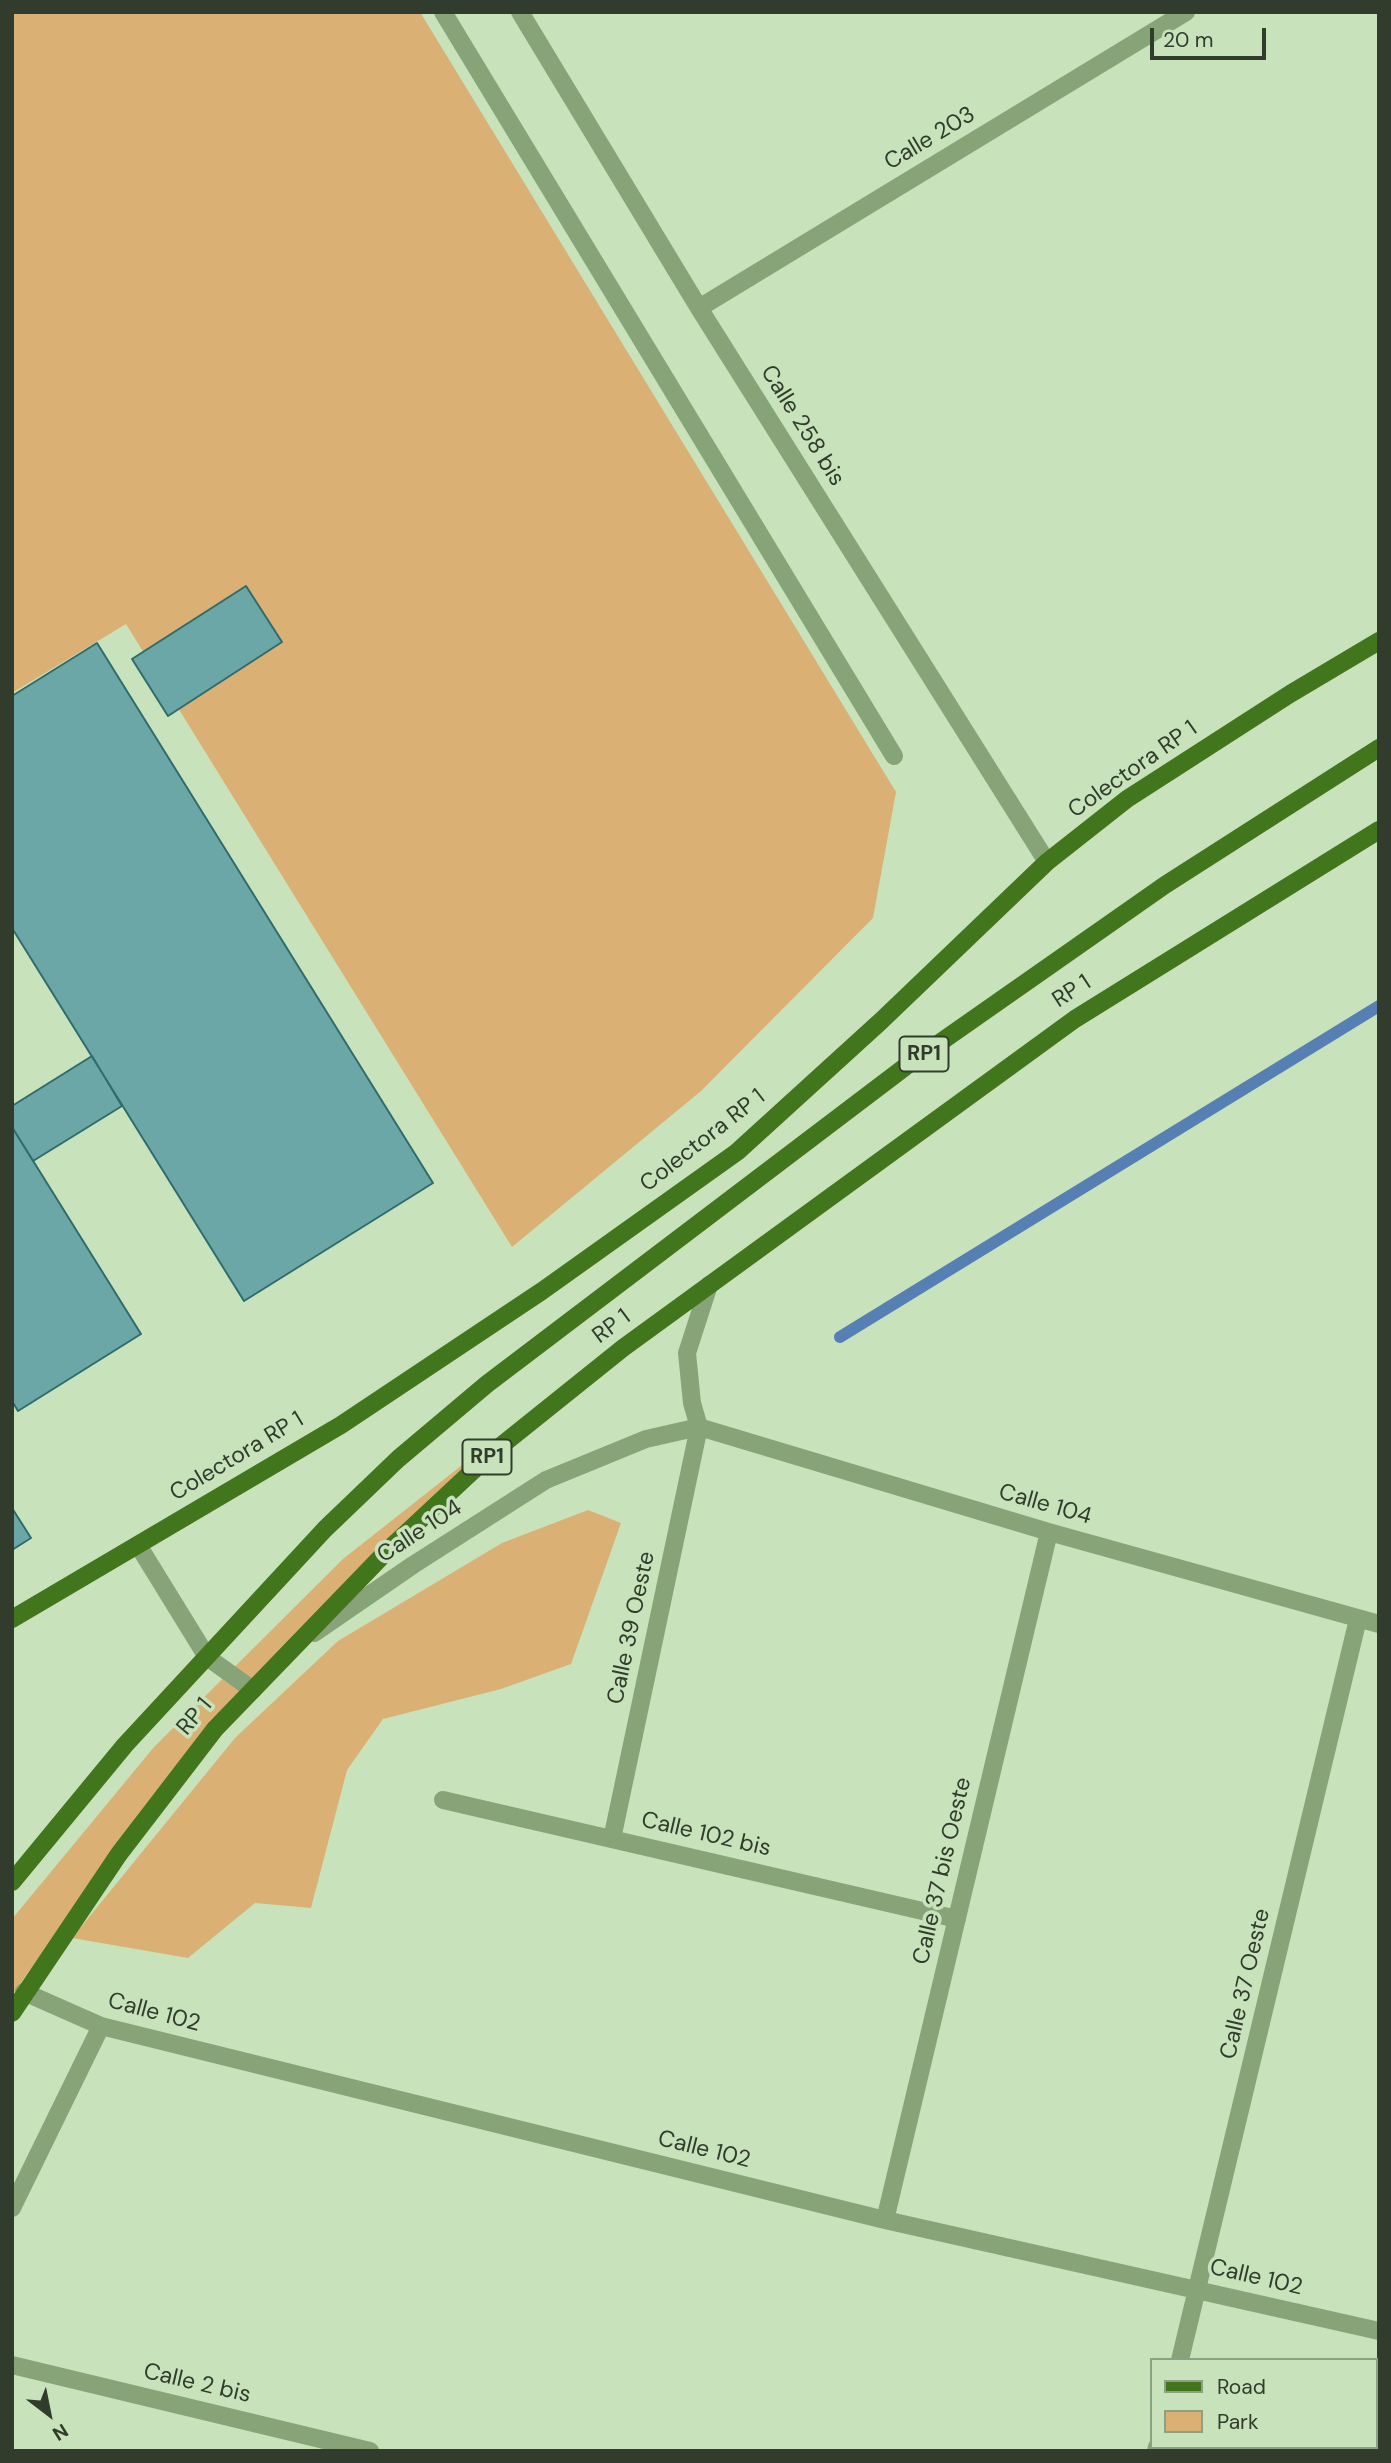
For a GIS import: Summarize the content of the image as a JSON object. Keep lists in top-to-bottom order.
{
  "streets": {
    "main road": ["Colectora RP 1", "RP 1", "RP1"],
    "street": [
      "Calle 203",
      "Calle 258 bis",
      "Calle 104",
      "Calle 39 Oeste",
      "Calle 102 bis",
      "Calle 37 bis Oeste",
      "Calle 37 Oeste",
      "Calle 102",
      "Calle 2 bis"
    ]
  },
  "crossings": [
    ["Calle 203", "Calle 258 bis"],
    ["Calle 258 bis", "Colectora RP 1"],
    ["RP 1", "Calle 104"],
    ["RP 1", "Calle 102"],
    ["Calle 104", "Calle 39 Oeste"],
    ["Calle 104", "Calle 37 bis Oeste"],
    ["Calle 104", "Calle 37 Oeste"],
    ["Calle 39 Oeste", "Calle 102 bis"],
    ["Calle 102 bis", "Calle 37 bis Oeste"],
    ["Calle 37 bis Oeste", "Calle 102"],
    ["Calle 37 Oeste", "Calle 102"]
  ],
  "legend": ["Road", "Park"],
  "scale_bar": "20 m",
  "north": "bottom right"
}
